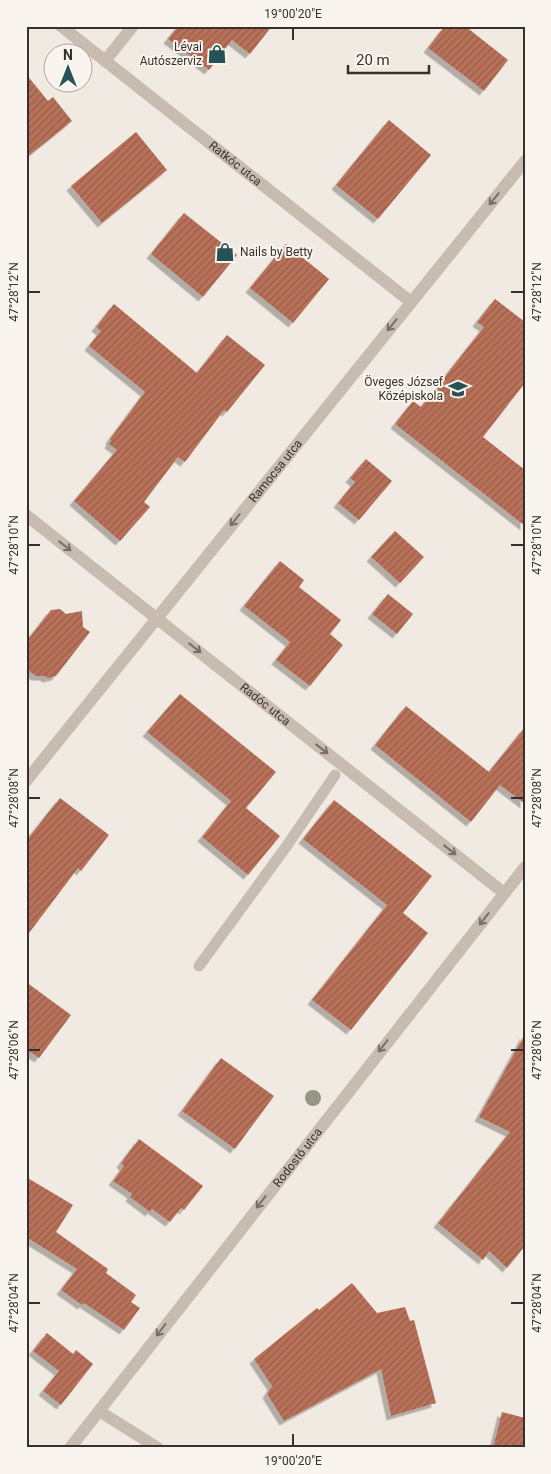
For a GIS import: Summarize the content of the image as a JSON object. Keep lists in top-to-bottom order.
{
  "streets": {
    "street": [
      "Ratkóc utca",
      "Ramocsa utca",
      "Radóc utca",
      "Rodostó utca"
    ]
  },
  "crossings": [
    ["Ratkóc utca", "Ramocsa utca"],
    ["Ramocsa utca", "Radóc utca"],
    ["Radóc utca", "Rodostó utca"]
  ],
  "one_way": ["Ramocsa utca", "Radóc utca", "Rodostó utca"],
  "places": {
    "shop": ["Lévai Autószerviz", "Nails by Betty"],
    "school or university": ["Öveges József Középiskola"]
  },
  "scale_bar": "20 m",
  "north": "top",
  "coordinates": [
    "19°00'20\"E",
    "47°28'12\"N",
    "47°28'10\"N",
    "47°28'08\"N",
    "47°28'06\"N",
    "47°28'04\"N"
  ]
}
